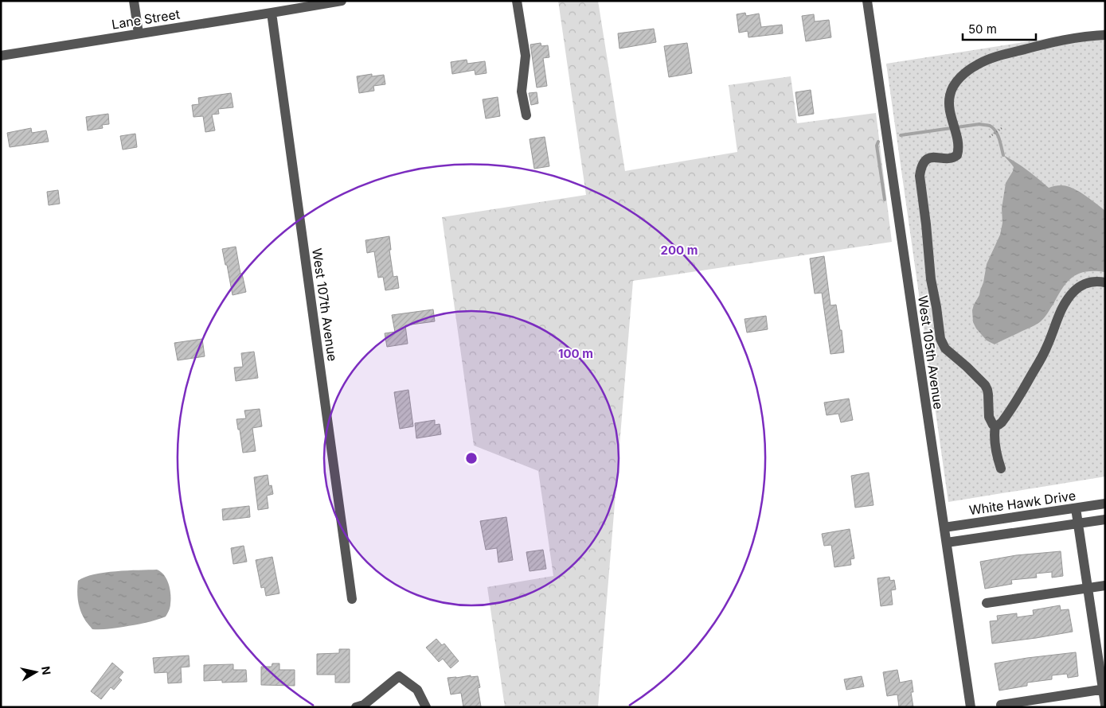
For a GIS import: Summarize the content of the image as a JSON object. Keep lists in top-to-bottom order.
{
  "streets": {
    "street": [
      "Lane Street",
      "West 107th Avenue",
      "West 105th Avenue",
      "White Hawk Drive"
    ]
  },
  "crossings": [
    ["Lane Street", "West 107th Avenue"],
    ["West 105th Avenue", "White Hawk Drive"]
  ],
  "scale_bar": "50 m",
  "north": "right",
  "rings": ["200 m", "100 m"]
}
